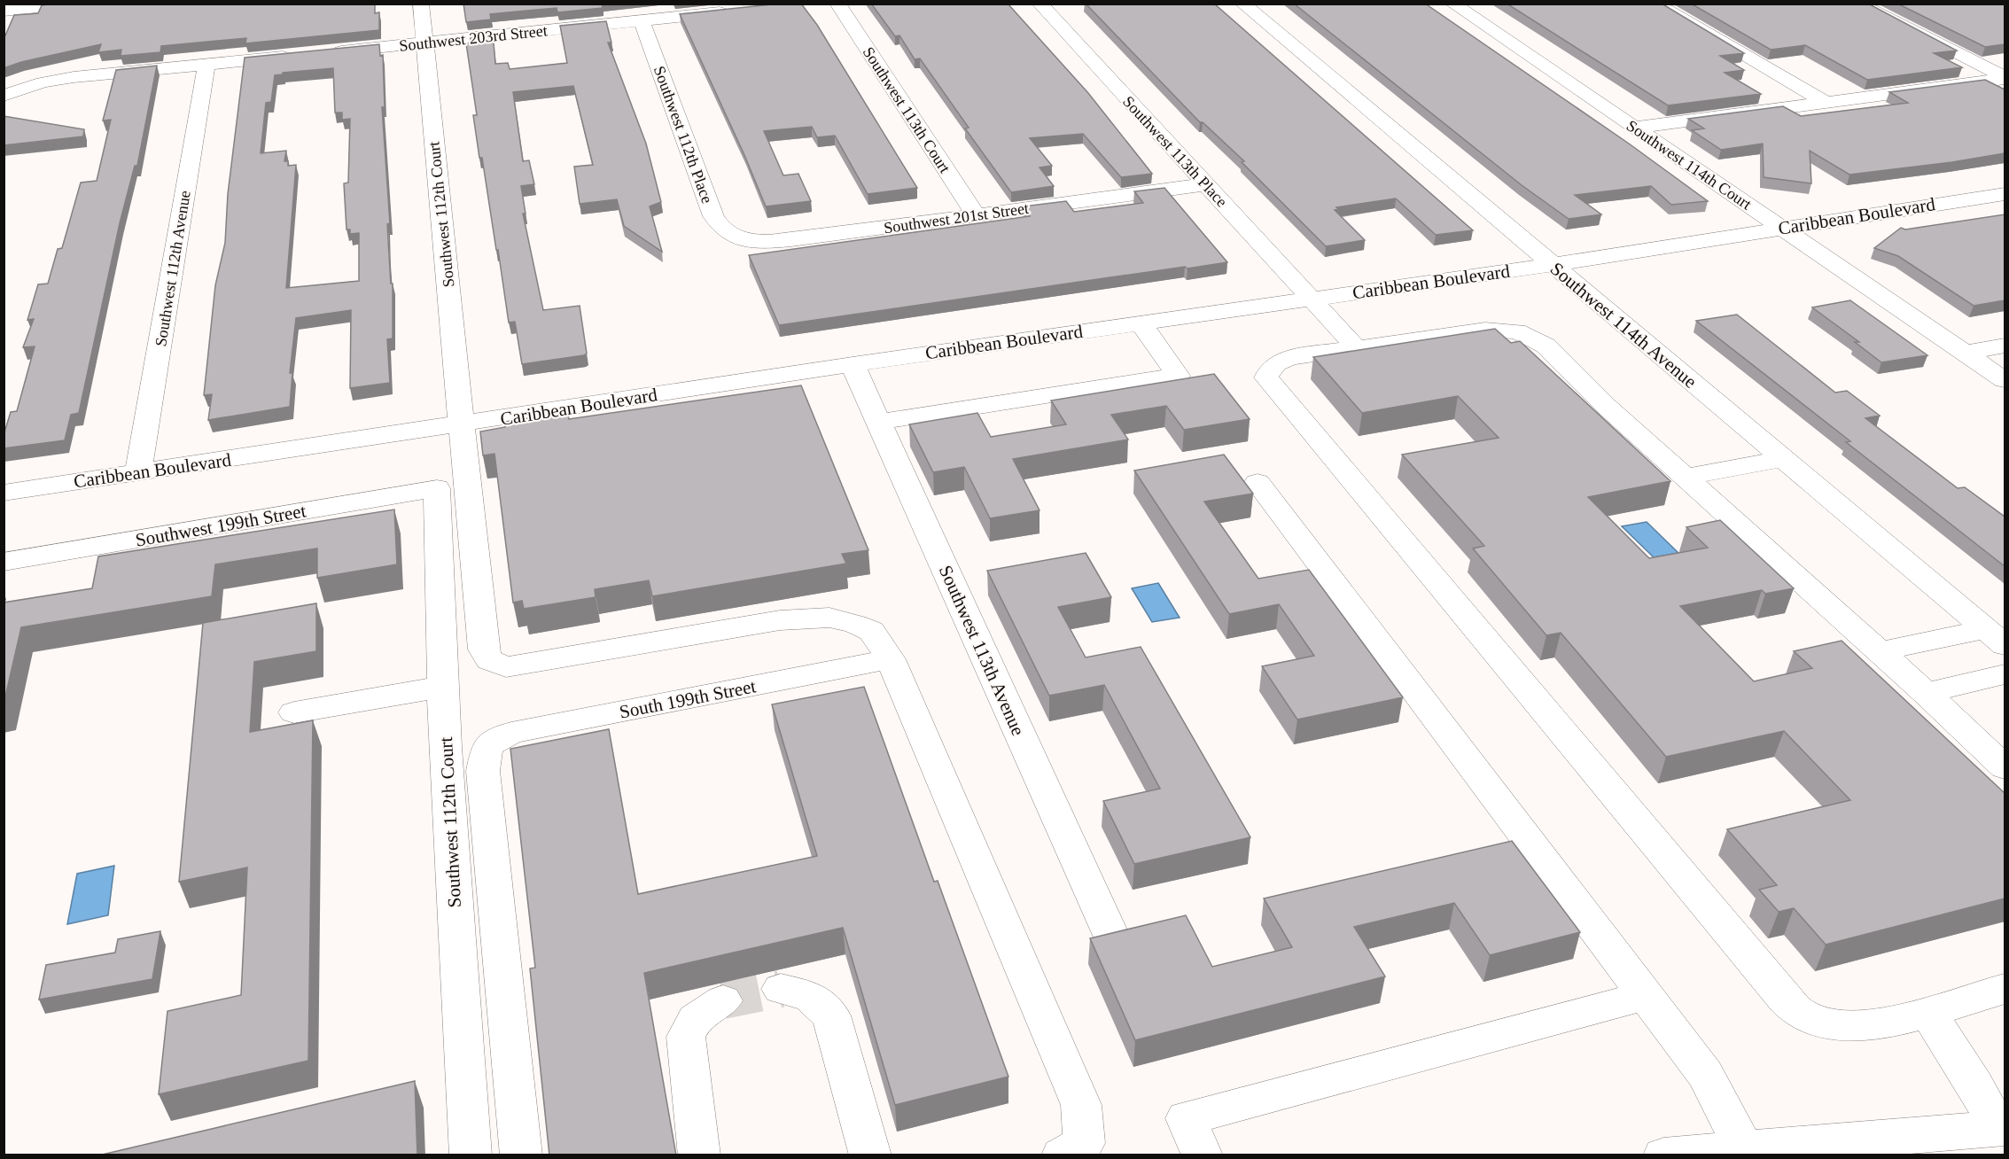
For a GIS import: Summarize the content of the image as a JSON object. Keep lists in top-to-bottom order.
{
  "streets": {
    "street": [
      "Southwest 203rd Street",
      "Southwest 113th Court",
      "Southwest 112th Place",
      "Southwest 113th Place",
      "Southwest 114th Court",
      "Southwest 112th Court",
      "Caribbean Boulevard",
      "Southwest 201st Street",
      "Southwest 112th Avenue",
      "Southwest 114th Avenue",
      "Southwest 199th Street",
      "Southwest 113th Avenue",
      "South 199th Street"
    ]
  },
  "crossings": [
    ["Southwest 203rd Street", "Southwest 112th Place"],
    ["Southwest 203rd Street", "Southwest 112th Court"],
    ["Southwest 113th Court", "Southwest 201st Street"],
    ["Southwest 112th Place", "Southwest 201st Street"],
    ["Southwest 113th Place", "Caribbean Boulevard"],
    ["Southwest 113th Place", "Southwest 201st Street"],
    ["Southwest 114th Court", "Caribbean Boulevard"],
    ["Southwest 112th Court", "Caribbean Boulevard"],
    ["Southwest 112th Court", "Southwest 199th Street"],
    ["Southwest 112th Court", "South 199th Street"],
    ["Caribbean Boulevard", "Southwest 112th Avenue"],
    ["Caribbean Boulevard", "Southwest 114th Avenue"],
    ["Caribbean Boulevard", "Southwest 113th Avenue"]
  ]
}
